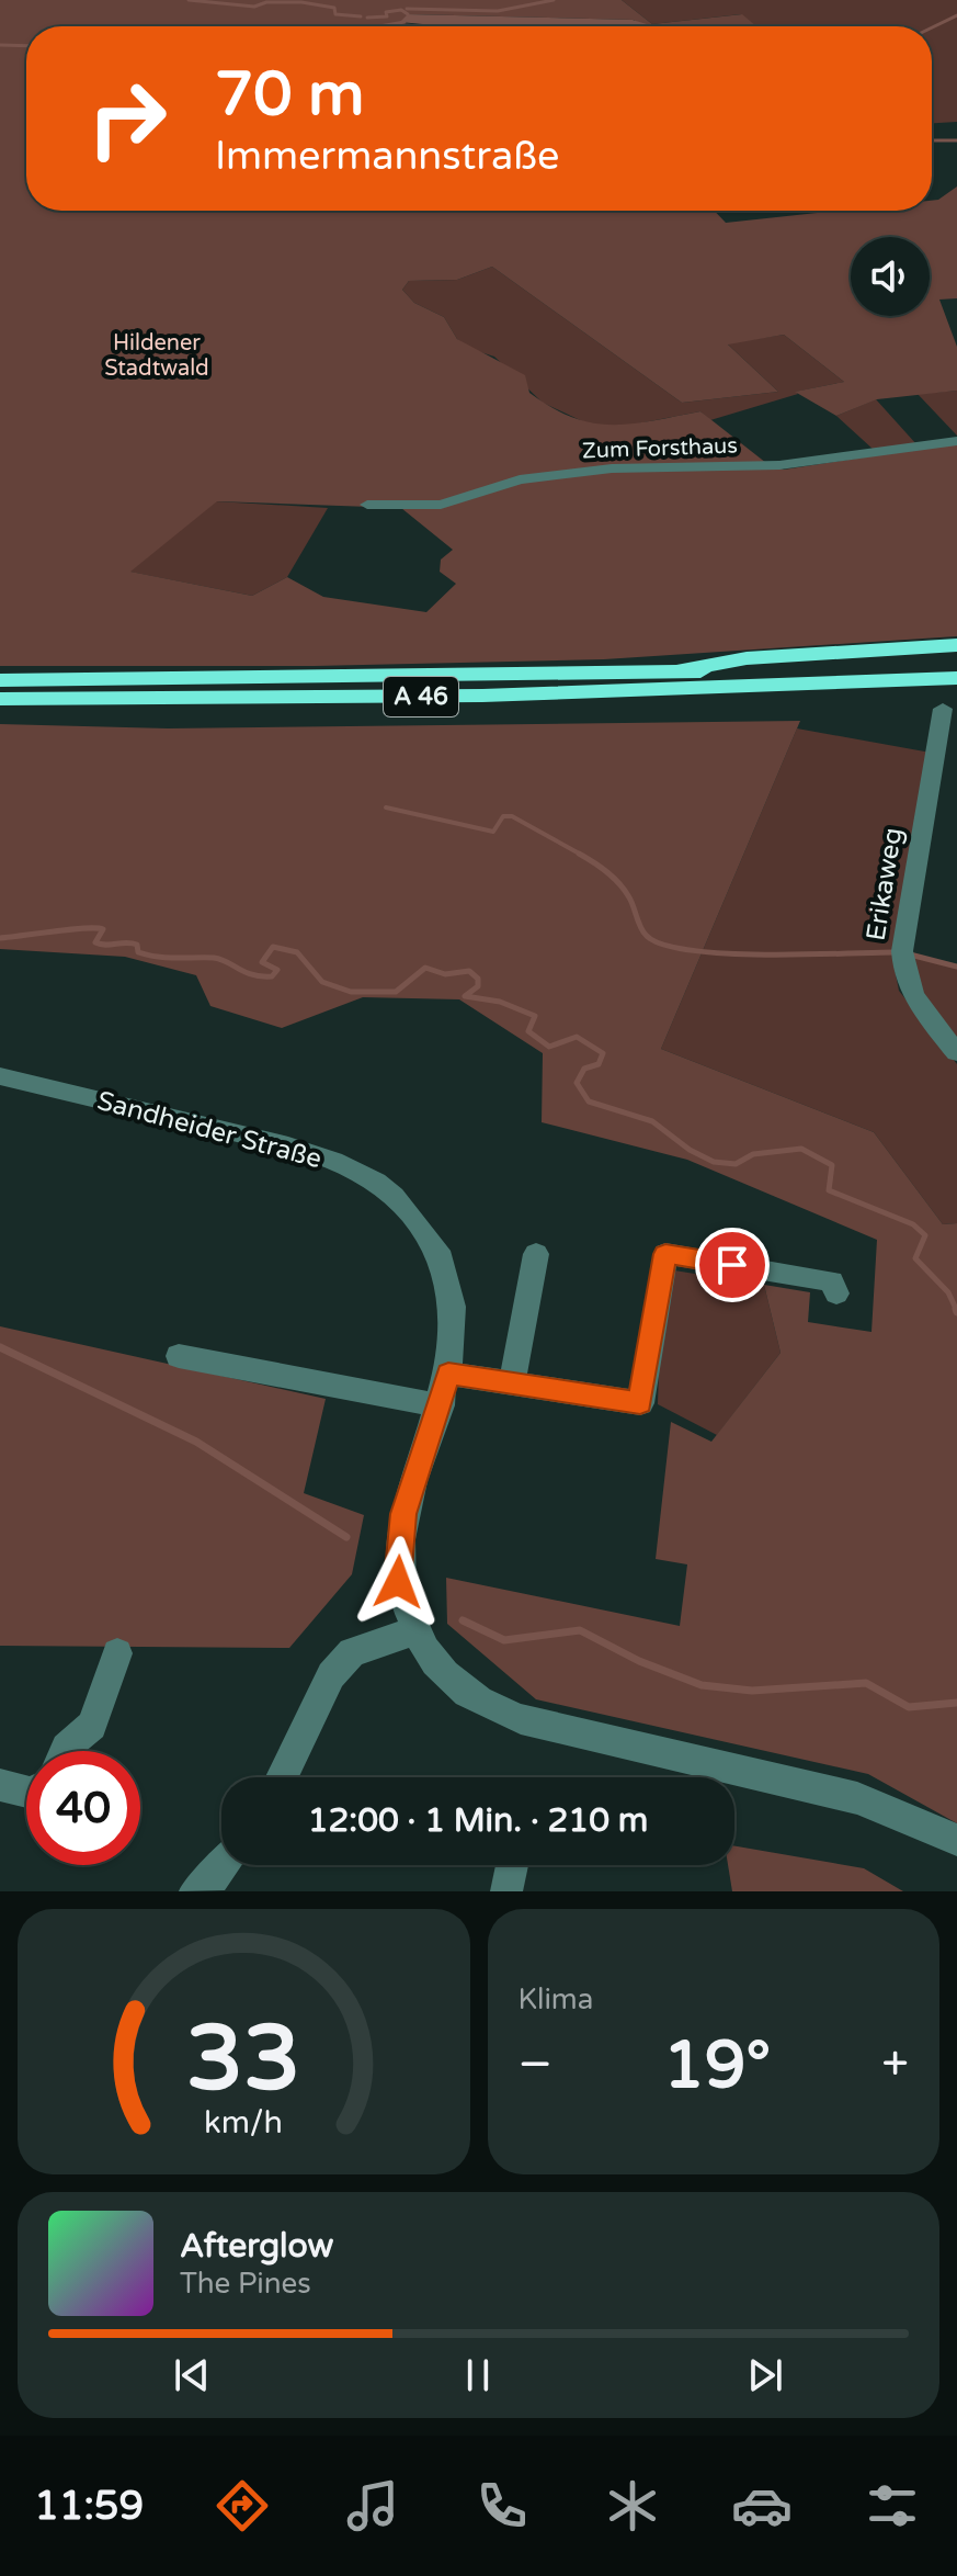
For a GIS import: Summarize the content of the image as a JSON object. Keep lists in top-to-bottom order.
{
  "streets": {
    "highway": ["A 46"],
    "street": ["Zum Forsthaus", "Erikaweg", "Sandheider Straße"]
  },
  "parks": ["Hildener Stadtwald"],
  "page": {
    "turn": ["70 m", "Immermannstraße"],
    "limit": "40",
    "trip": "12:00 · 1 Min. · 210 m",
    "tile": "Klima",
    "heat": ["−", "19°", "+"],
    "song": ["Afterglow", "The Pines"],
    "tabs": "11:59",
    "gauge": ["33", "km/h"]
  }
}
